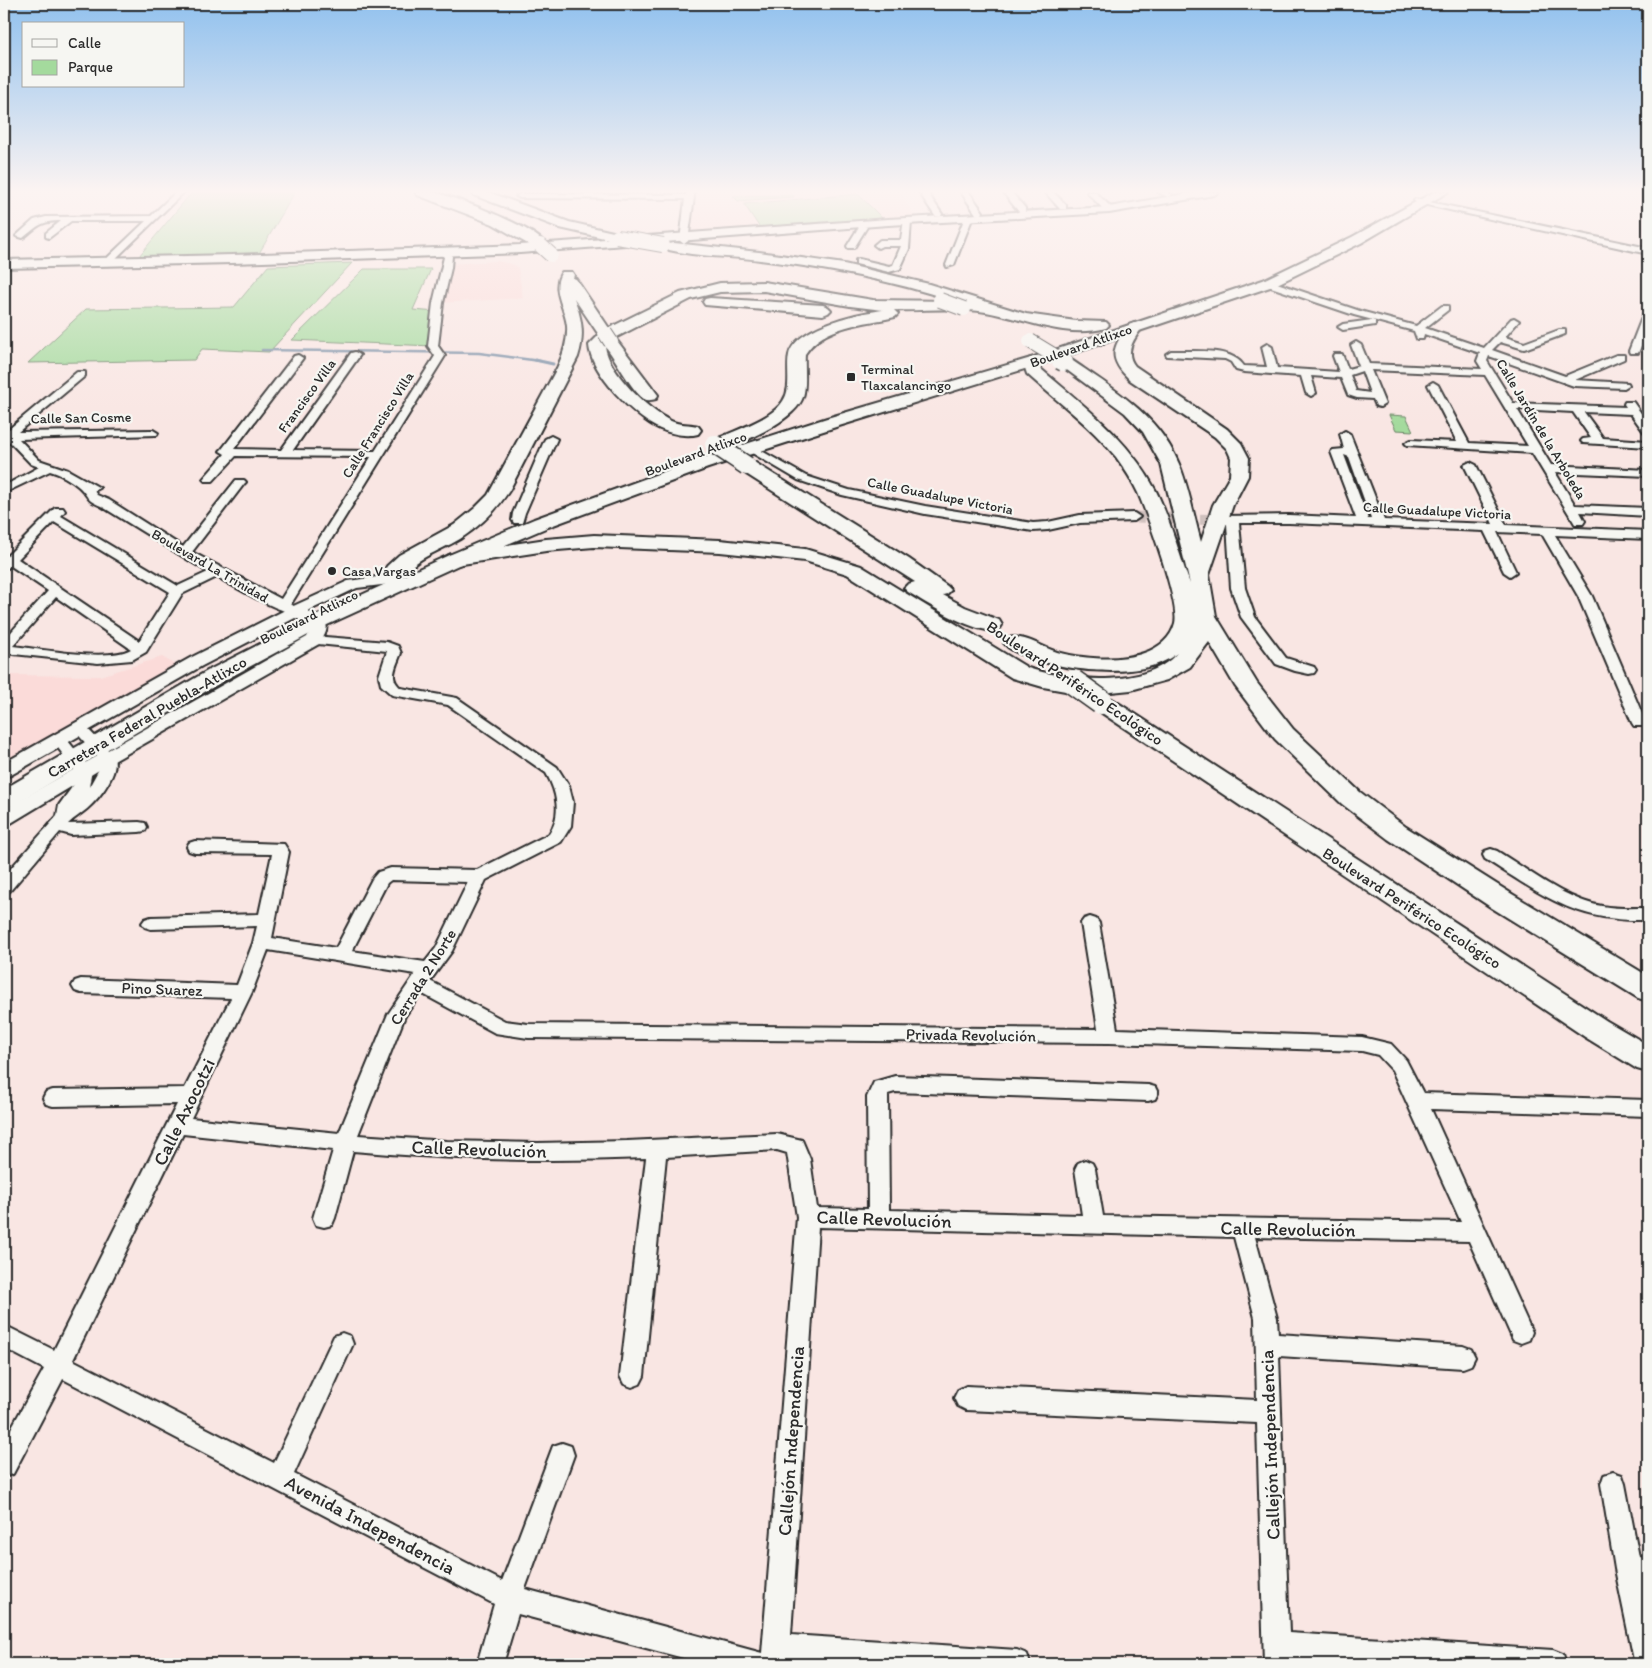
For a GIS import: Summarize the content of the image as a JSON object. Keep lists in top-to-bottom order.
{
  "streets": {
    "highway": ["Boulevard Periférico Ecológico"],
    "main road": ["Boulevard Atlixco", "Carretera Federal Puebla-Atlixco"],
    "street": [
      "Francisco Villa",
      "Calle San Cosme",
      "Calle Francisco Villa",
      "Calle Jardín de la Arboleda",
      "Calle Guadalupe Victoria",
      "Boulevard La Trinidad",
      "Cerrada 2 Norte",
      "Pino Suarez",
      "Privada Revolución",
      "Calle Axocotzi",
      "Calle Revolución",
      "Callejón Independencia",
      "Avenida Independencia"
    ]
  },
  "crossings": [
    ["Boulevard Atlixco", "Calle Francisco Villa"],
    ["Boulevard Atlixco", "Calle Guadalupe Victoria"],
    ["Boulevard Atlixco", "Boulevard La Trinidad"],
    ["Boulevard Atlixco", "Boulevard Periférico Ecológico"],
    ["Boulevard Atlixco", "Carretera Federal Puebla-Atlixco"],
    ["Calle San Cosme", "Boulevard La Trinidad"],
    ["Calle Francisco Villa", "Boulevard La Trinidad"],
    ["Calle Francisco Villa", "Carretera Federal Puebla-Atlixco"],
    ["Calle Guadalupe Victoria", "Boulevard Periférico Ecológico"],
    ["Boulevard La Trinidad", "Carretera Federal Puebla-Atlixco"],
    ["Cerrada 2 Norte", "Privada Revolución"],
    ["Cerrada 2 Norte", "Calle Revolución"],
    ["Pino Suarez", "Calle Axocotzi"],
    ["Calle Axocotzi", "Calle Revolución"],
    ["Calle Axocotzi", "Avenida Independencia"],
    ["Calle Revolución", "Callejón Independencia"]
  ],
  "places": {
    "transit": ["Terminal Tlaxcalancingo"],
    "other": ["Casa Vargas"]
  },
  "legend": ["Calle", "Parque"]
}
